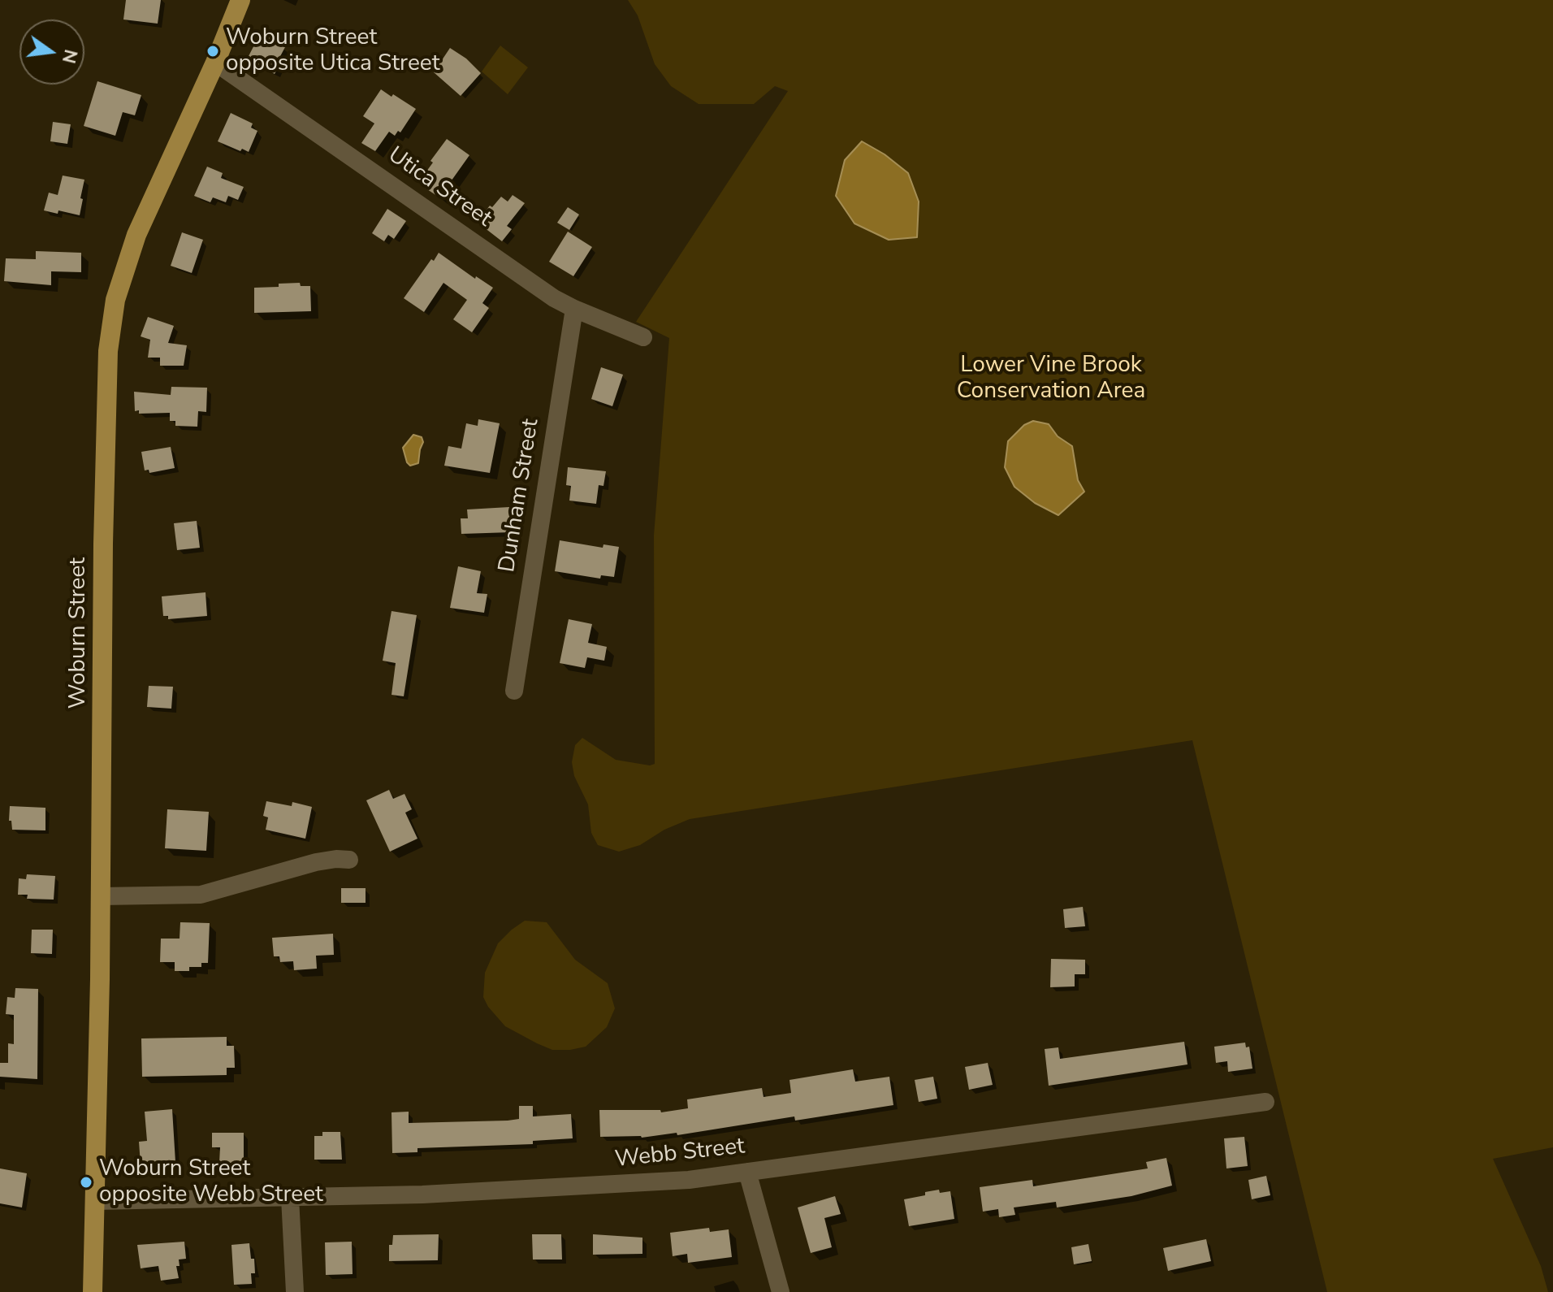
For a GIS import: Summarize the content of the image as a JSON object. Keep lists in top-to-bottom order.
{
  "streets": {
    "main road": ["Woburn Street"],
    "street": ["Utica Street", "Dunham Street", "Webb Street"]
  },
  "crossings": [
    ["Utica Street", "Dunham Street"],
    ["Utica Street", "Woburn Street"],
    ["Woburn Street", "Webb Street"]
  ],
  "parks": ["Lower Vine Brook Conservation Area"],
  "places": ["Woburn Street opposite Utica Street", "Woburn Street opposite Webb Street"],
  "north": "right"
}
